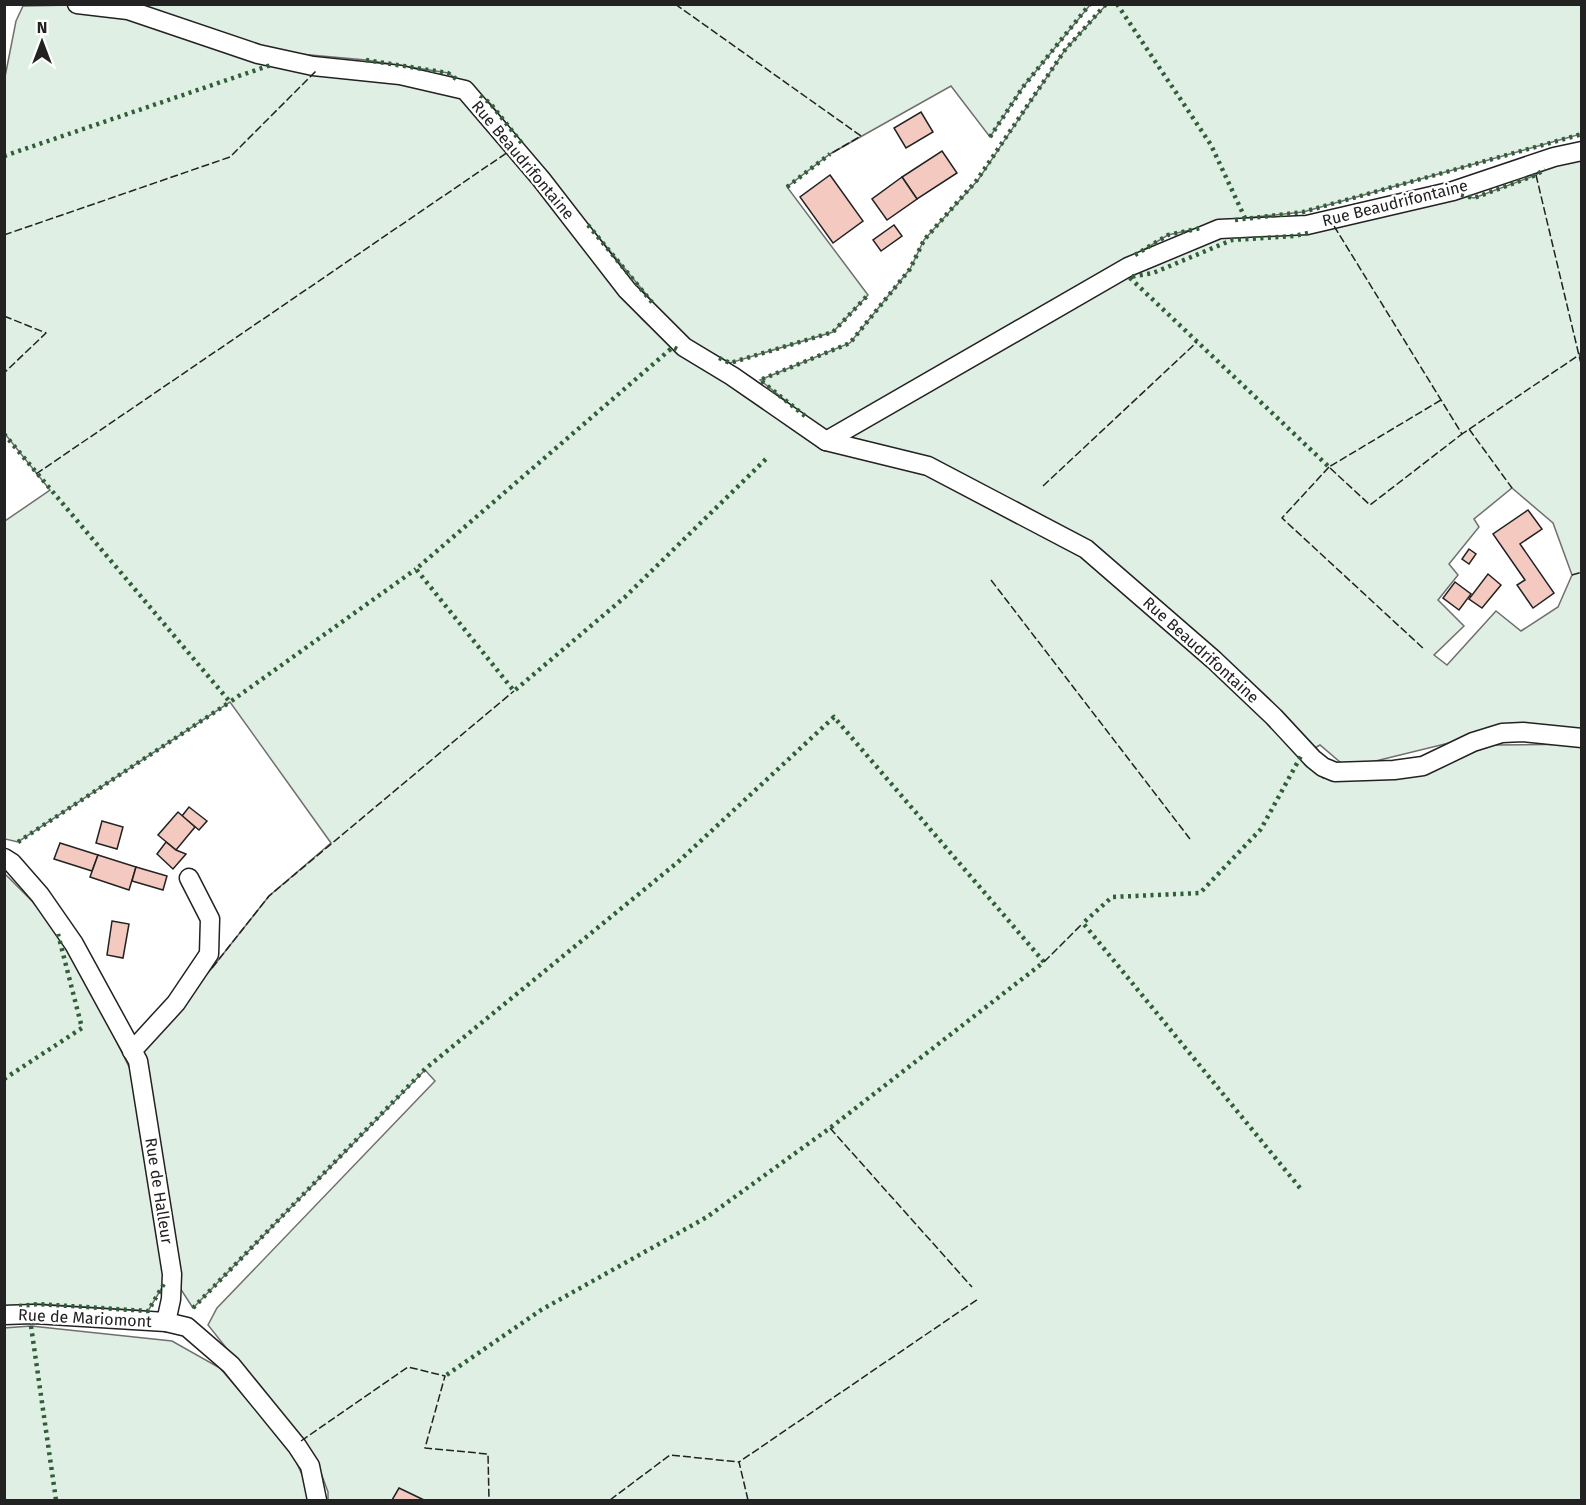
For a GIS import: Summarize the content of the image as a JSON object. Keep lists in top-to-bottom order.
{
  "streets": {
    "street": ["Rue Beaudrifontaine", "Rue de Halleur", "Rue de Mariomont"]
  },
  "crossings": [
    ["Rue de Halleur", "Rue de Mariomont"]
  ],
  "north": "top"
}
